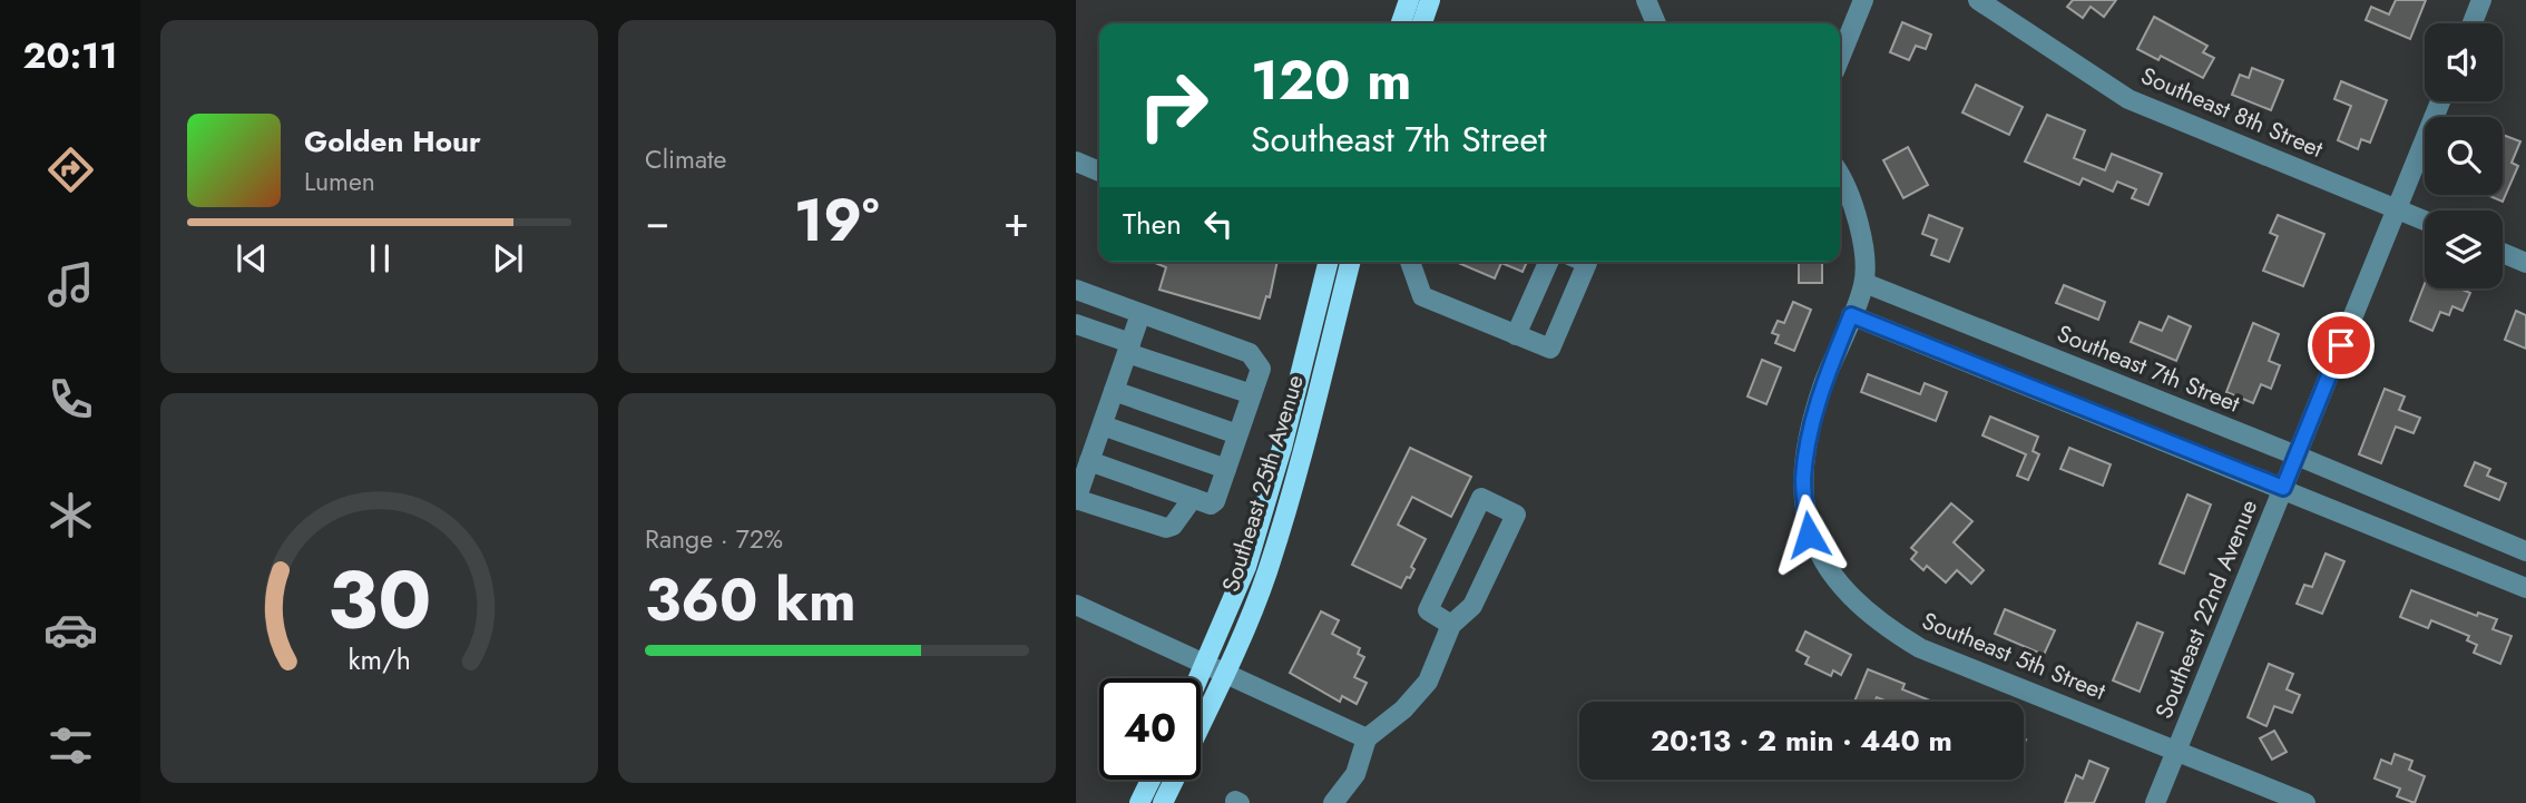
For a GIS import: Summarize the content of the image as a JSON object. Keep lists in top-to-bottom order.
{
  "streets": {
    "main road": ["Southeast 25th Avenue"],
    "street": [
      "Southeast 8th Street",
      "Southeast 7th Street",
      "Southeast 22nd Avenue",
      "Southeast 5th Street"
    ]
  },
  "crossings": [
    ["Southeast 8th Street", "Southeast 22nd Avenue"],
    ["Southeast 7th Street", "Southeast 22nd Avenue"],
    ["Southeast 7th Street", "Southeast 5th Street"],
    ["Southeast 22nd Avenue", "Southeast 5th Street"]
  ],
  "page": {
    "tabs": "20:11",
    "tile": [
      "Climate",
      ["Range · 72%", "360 km"]
    ],
    "turn": ["120 m", "Southeast 7th Street"],
    "song": ["Golden Hour", "Lumen"],
    "then": "Then",
    "heat": ["−", "19°", "+"],
    "limit": "40",
    "trip": "20:13 · 2 min · 440 m",
    "gauge": ["30", "km/h"]
  }
}
